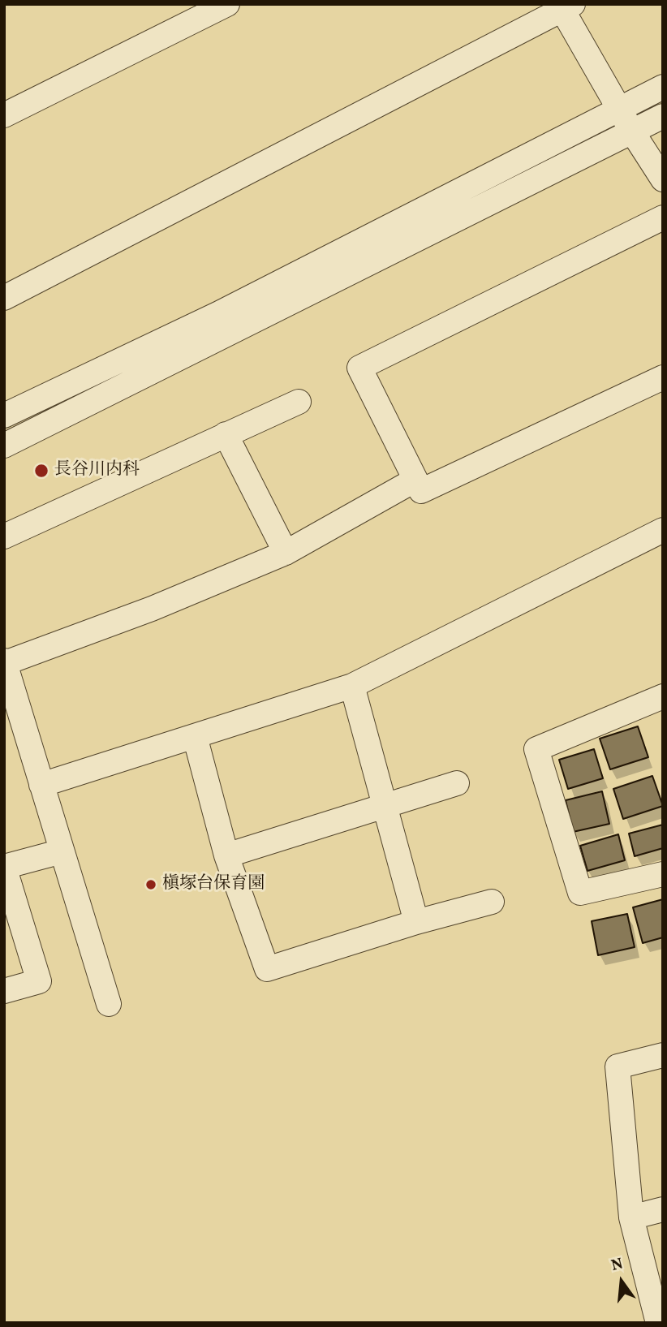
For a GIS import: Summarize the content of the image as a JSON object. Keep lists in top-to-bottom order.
{
  "places": ["長谷川内科", "槇塚台保育園"],
  "north": "top"
}
